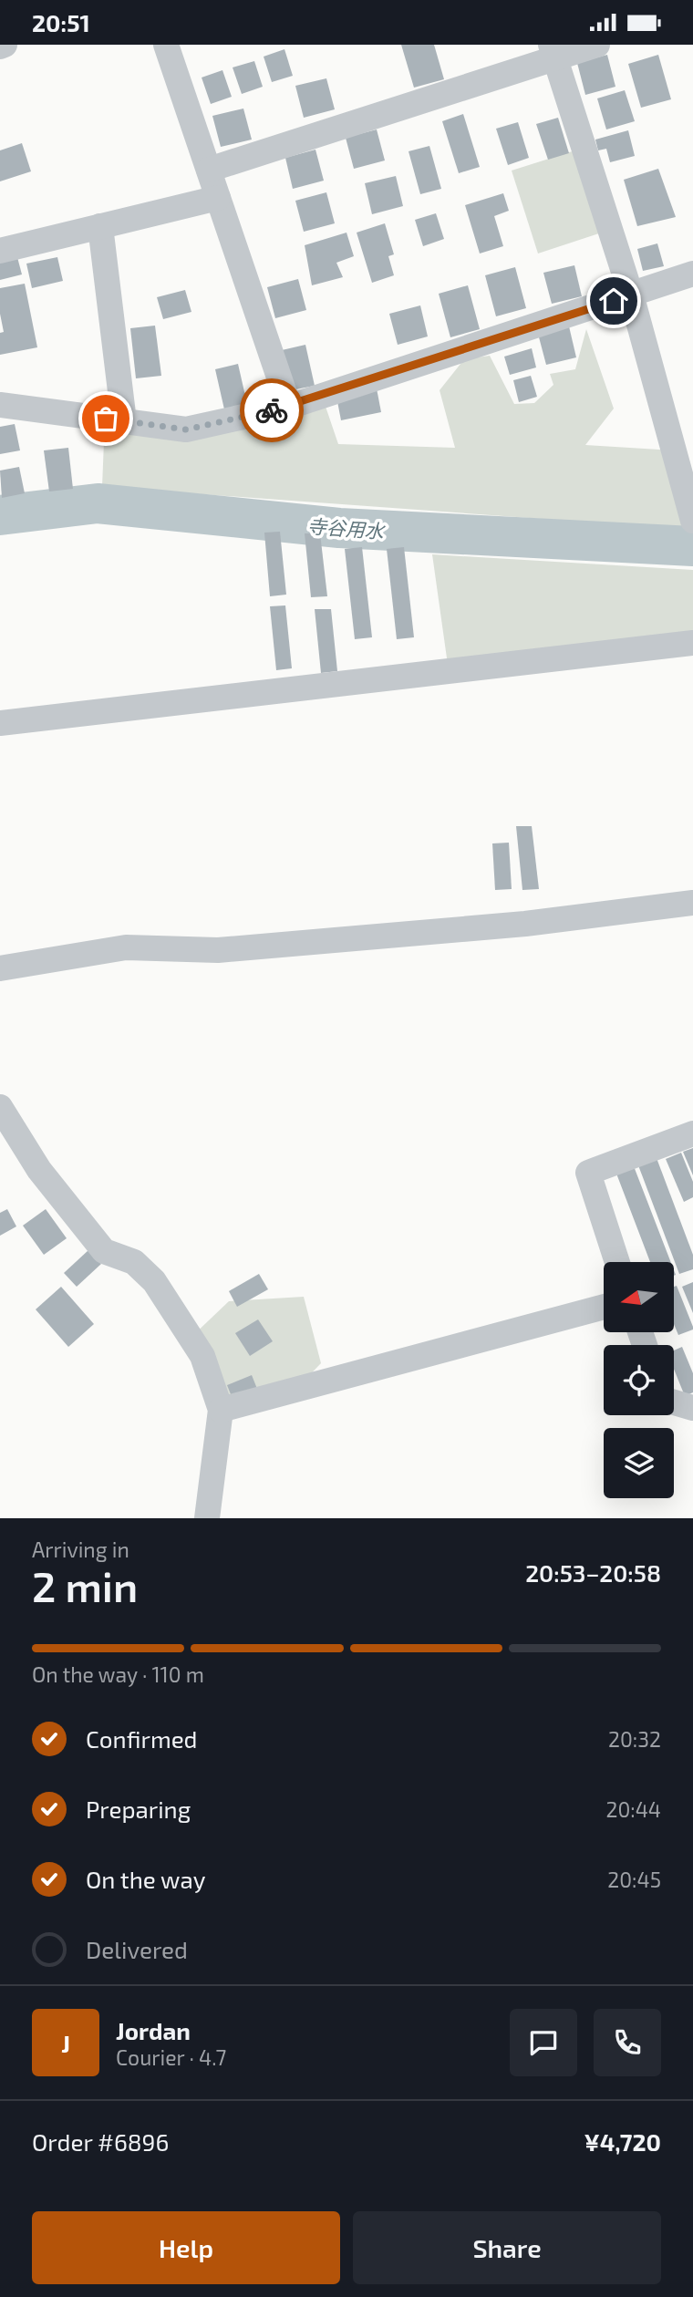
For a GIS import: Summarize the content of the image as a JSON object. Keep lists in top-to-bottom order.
{
  "water": ["寺谷用水"],
  "north": "left",
  "page": {
    "status": "20:51",
    "heading": ["2 min", "Arriving in", "20:53–20:58"],
    "panel": [
      "Jordan",
      "Courier · 4.7",
      "Order #6896",
      "¥4,720"
    ],
    "bar": "On the way · 110 m",
    "list": [
      ["Confirmed", "20:32"],
      ["Preparing", "20:44"],
      ["On the way", "20:45"],
      "Delivered"
    ],
    "round": "J",
    "buttons": ["Help", "Share"]
  }
}
